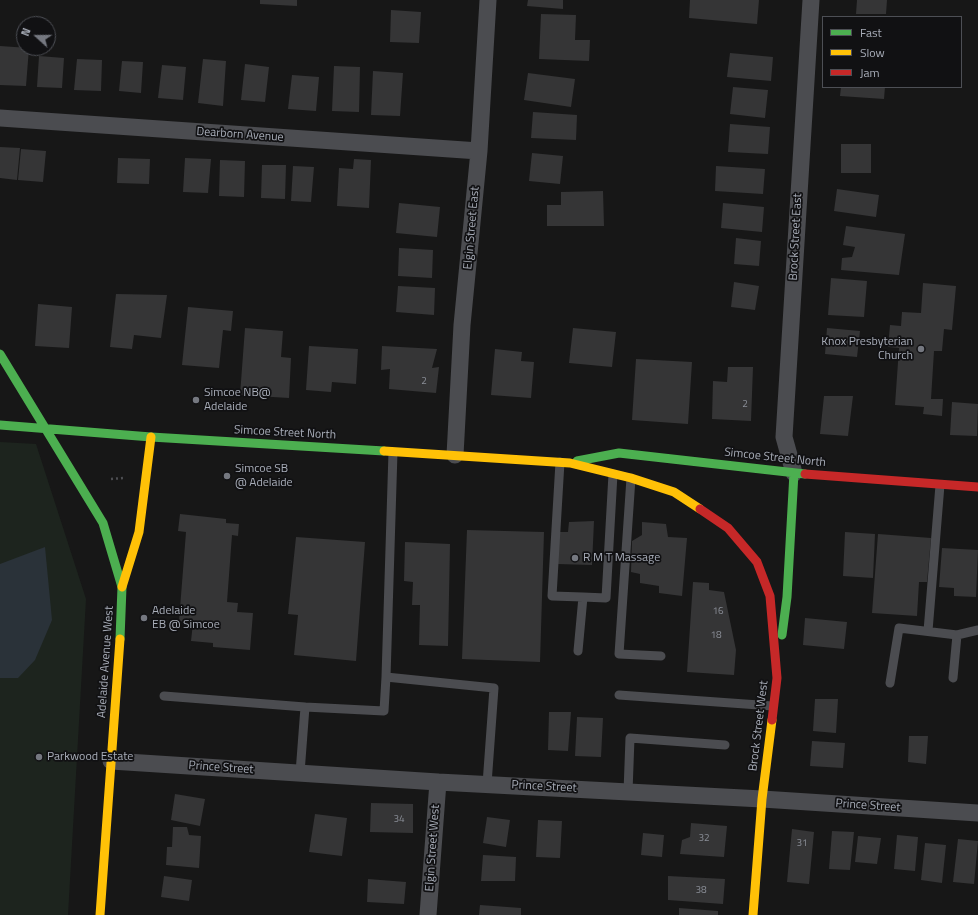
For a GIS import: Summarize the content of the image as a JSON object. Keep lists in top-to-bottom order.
{
  "streets": {
    "main road": ["Simcoe Street North", "Adelaide Avenue West", "Brock Street West"],
    "street": [
      "Dearborn Avenue",
      "Elgin Street East",
      "Brock Street East",
      "Prince Street",
      "Elgin Street West"
    ]
  },
  "crossings": [
    ["Dearborn Avenue", "Elgin Street East"],
    ["Elgin Street East", "Simcoe Street North"],
    ["Brock Street East", "Simcoe Street North"],
    ["Simcoe Street North", "Adelaide Avenue West"],
    ["Simcoe Street North", "Brock Street West"],
    ["Adelaide Avenue West", "Prince Street"],
    ["Brock Street West", "Prince Street"],
    ["Prince Street", "Elgin Street West"]
  ],
  "places": [
    "Knox Presbyterian Church",
    "Simcoe NB@ Adelaide",
    "Simcoe SB @ Adelaide",
    "R M T Massage",
    "Adelaide EB @ Simcoe",
    "Parkwood Estate"
  ],
  "house_numbers": [
    "2",
    "2",
    "16",
    "18",
    "34",
    "32",
    "31",
    "38"
  ],
  "legend": ["Fast", "Slow", "Jam"],
  "north": "left"
}
